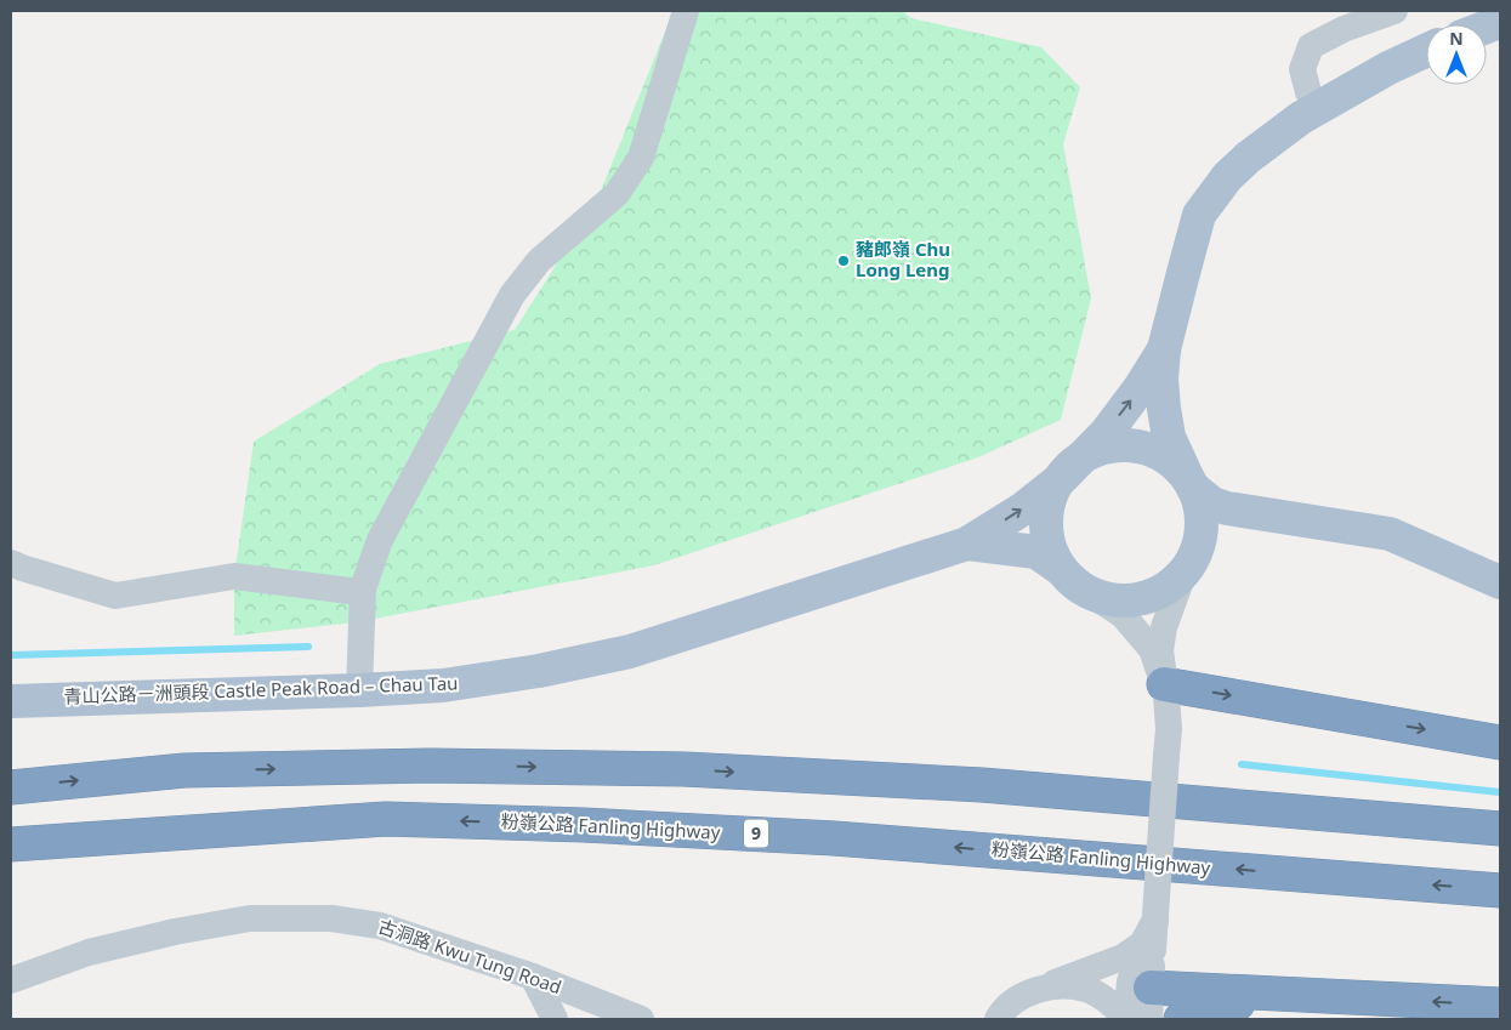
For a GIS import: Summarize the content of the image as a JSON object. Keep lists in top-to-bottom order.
{
  "streets": {
    "highway": ["粉嶺公路 Fanling Highway", "9"],
    "main road": ["青山公路－洲頭段 Castle Peak Road – Chau Tau"],
    "street": ["古洞路 Kwu Tung Road"]
  },
  "places": ["豬郎嶺 Chu Long Leng"],
  "north": "top"
}
